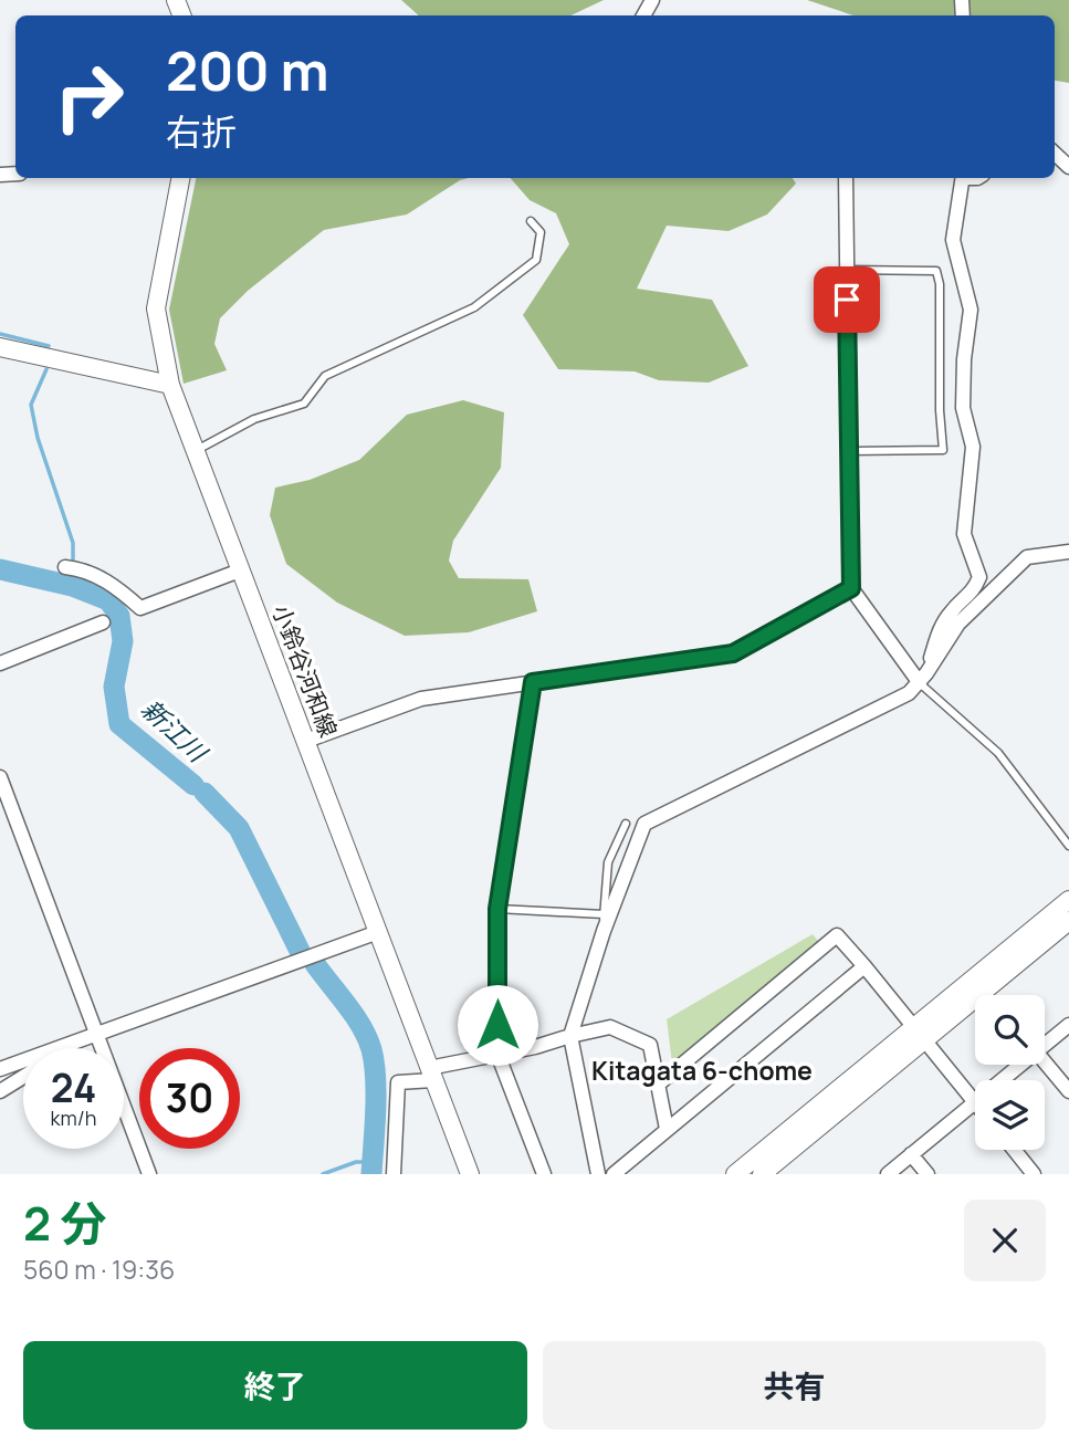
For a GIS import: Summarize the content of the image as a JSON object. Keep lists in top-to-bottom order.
{
  "streets": {
    "main road": ["小鈴谷河和線"]
  },
  "districts": ["Kitagata 6-chome"],
  "water": ["新江川"],
  "page": {
    "turn": ["200 m", "右折"],
    "speed": "24 km/h",
    "limit": "30",
    "heading": ["2 分", "560 m · 19:36"],
    "buttons": ["終了", "共有"]
  }
}
